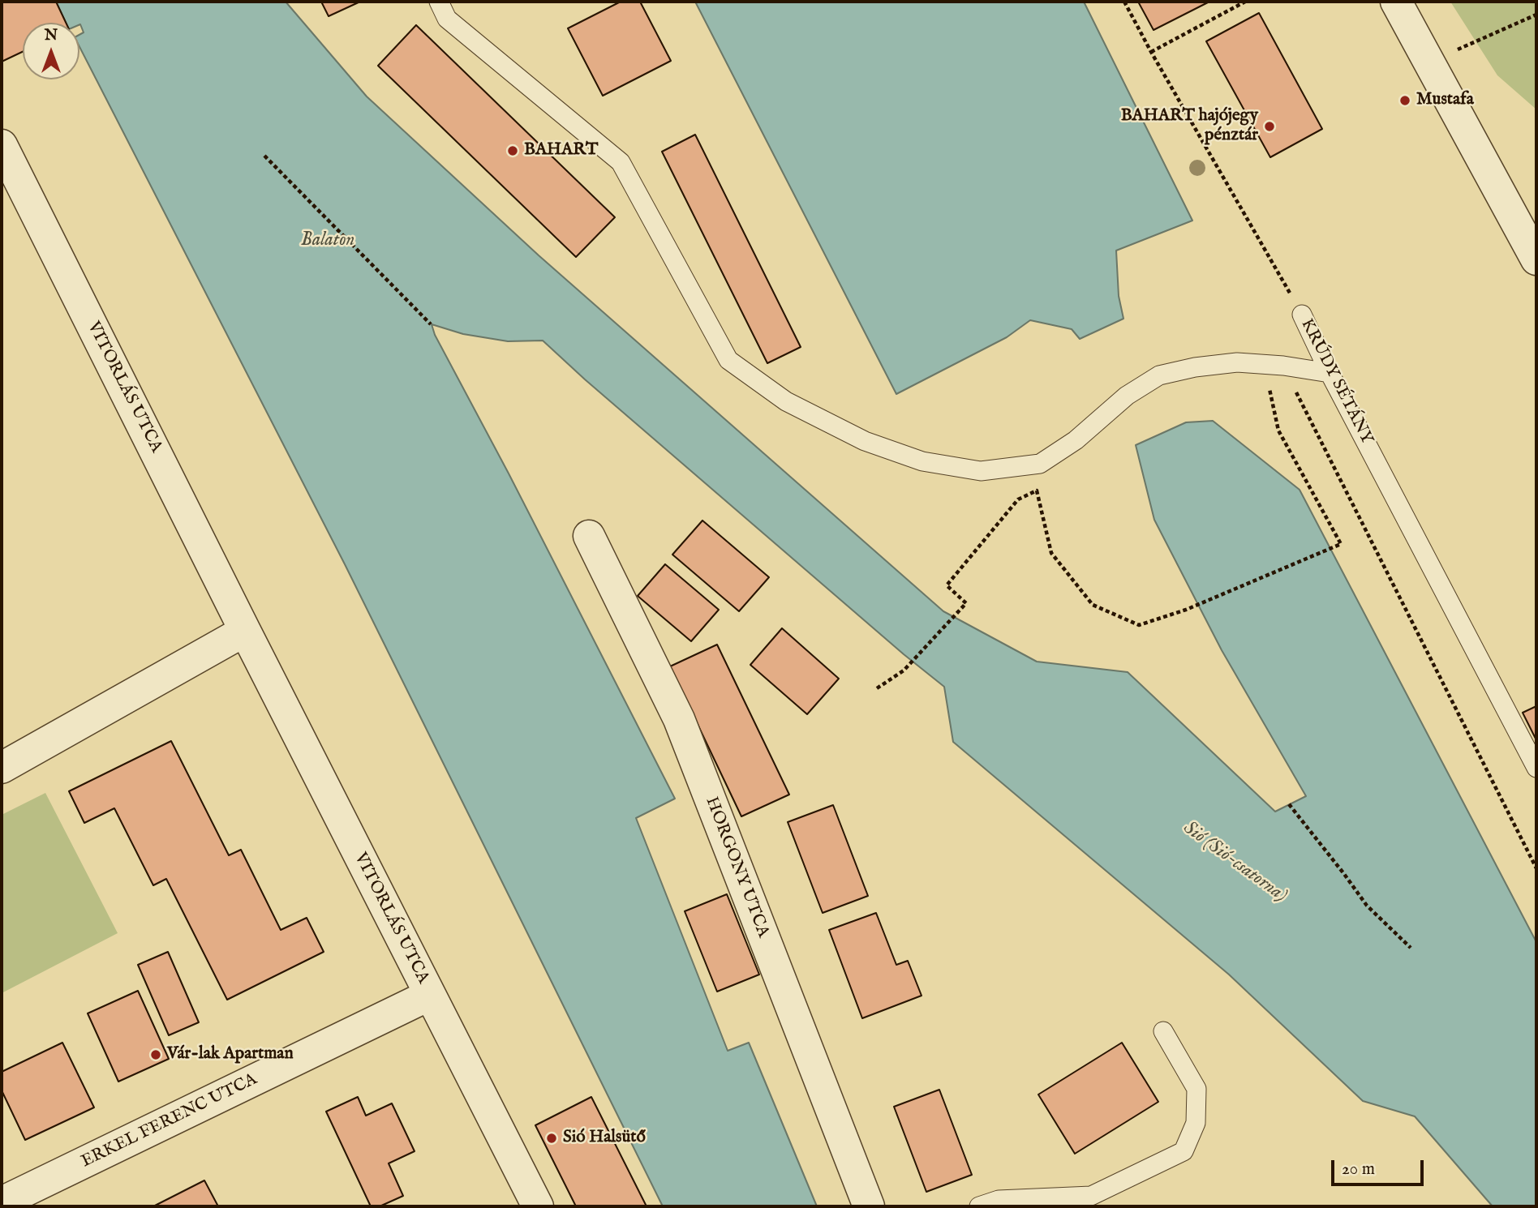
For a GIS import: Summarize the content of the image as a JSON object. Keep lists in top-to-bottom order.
{
  "streets": {
    "street": ["VITORLÁS UTCA", "HORGONY UTCA", "ERKEL FERENC UTCA"],
    "lane": ["KRÚDY SÉTÁNY"]
  },
  "crossings": [
    ["VITORLÁS UTCA", "ERKEL FERENC UTCA"]
  ],
  "water": ["Balaton", "Sió (Sió-csatorna)"],
  "places": [
    "Mustafa",
    "BAHART hajójegy pénztár",
    "BAHART",
    "Vár-lak Apartman",
    "Sió Halsütő"
  ],
  "scale_bar": "20 m",
  "north": "top"
}
